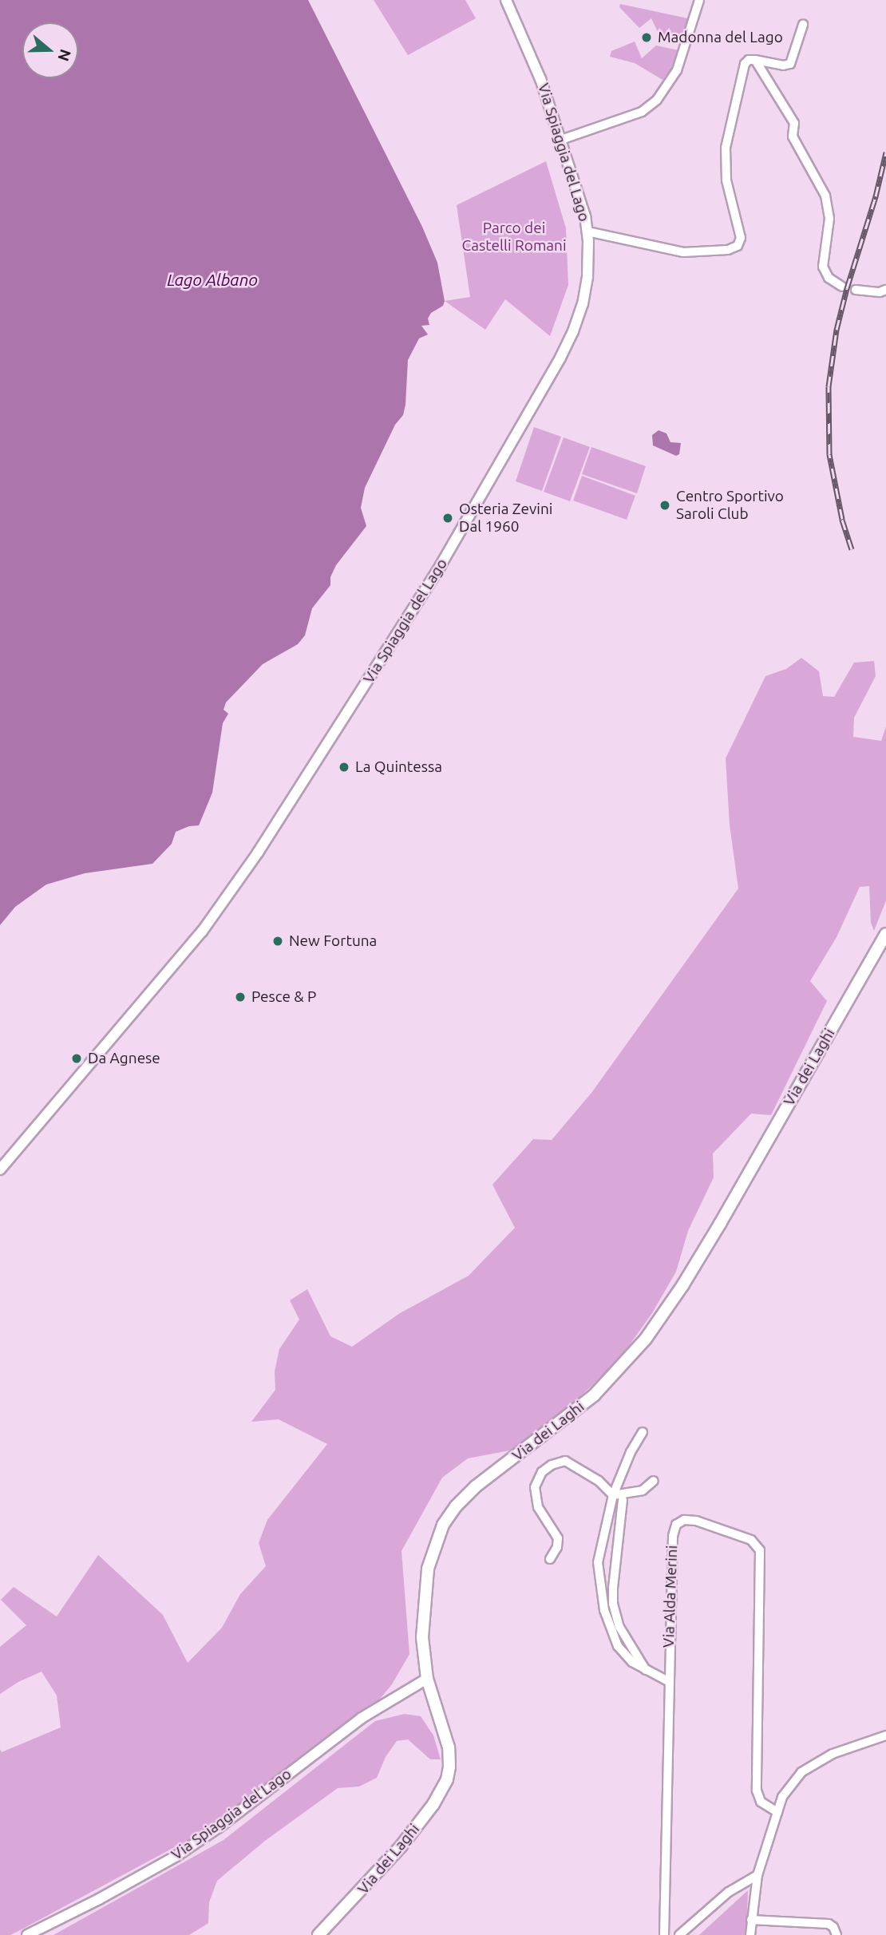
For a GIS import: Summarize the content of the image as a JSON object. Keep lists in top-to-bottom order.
{
  "streets": {
    "main road": ["Via dei Laghi"],
    "street": ["Via Spiaggia del Lago", "Via Alda Merini"]
  },
  "crossings": [
    ["Via Spiaggia del Lago", "Via dei Laghi"]
  ],
  "water": ["Lago Albano"],
  "parks": ["Parco dei Castelli Romani"],
  "places": [
    "Madonna del Lago",
    "Centro Sportivo Saroli Club",
    "Osteria Zevini Dal 1960",
    "La Quintessa",
    "New Fortuna",
    "Pesce & P",
    "Da Agnese"
  ],
  "north": "right"
}
